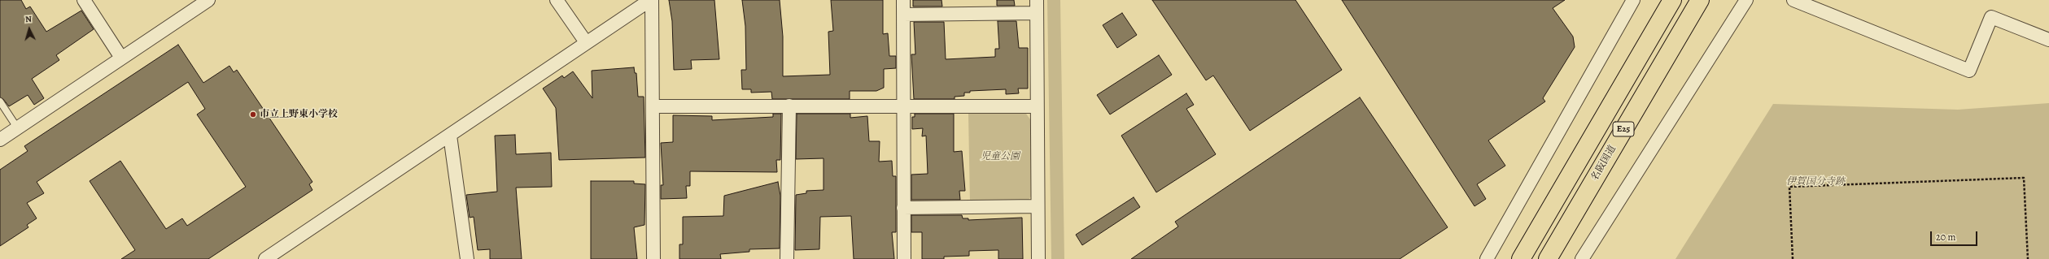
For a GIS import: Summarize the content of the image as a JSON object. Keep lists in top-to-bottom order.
{
  "streets": {
    "highway": ["E25", "名阪国道"]
  },
  "parks": ["児童公園", "伊賀国分寺跡"],
  "places": ["市立上野東小学校"],
  "scale_bar": "20 m",
  "north": "top"
}
